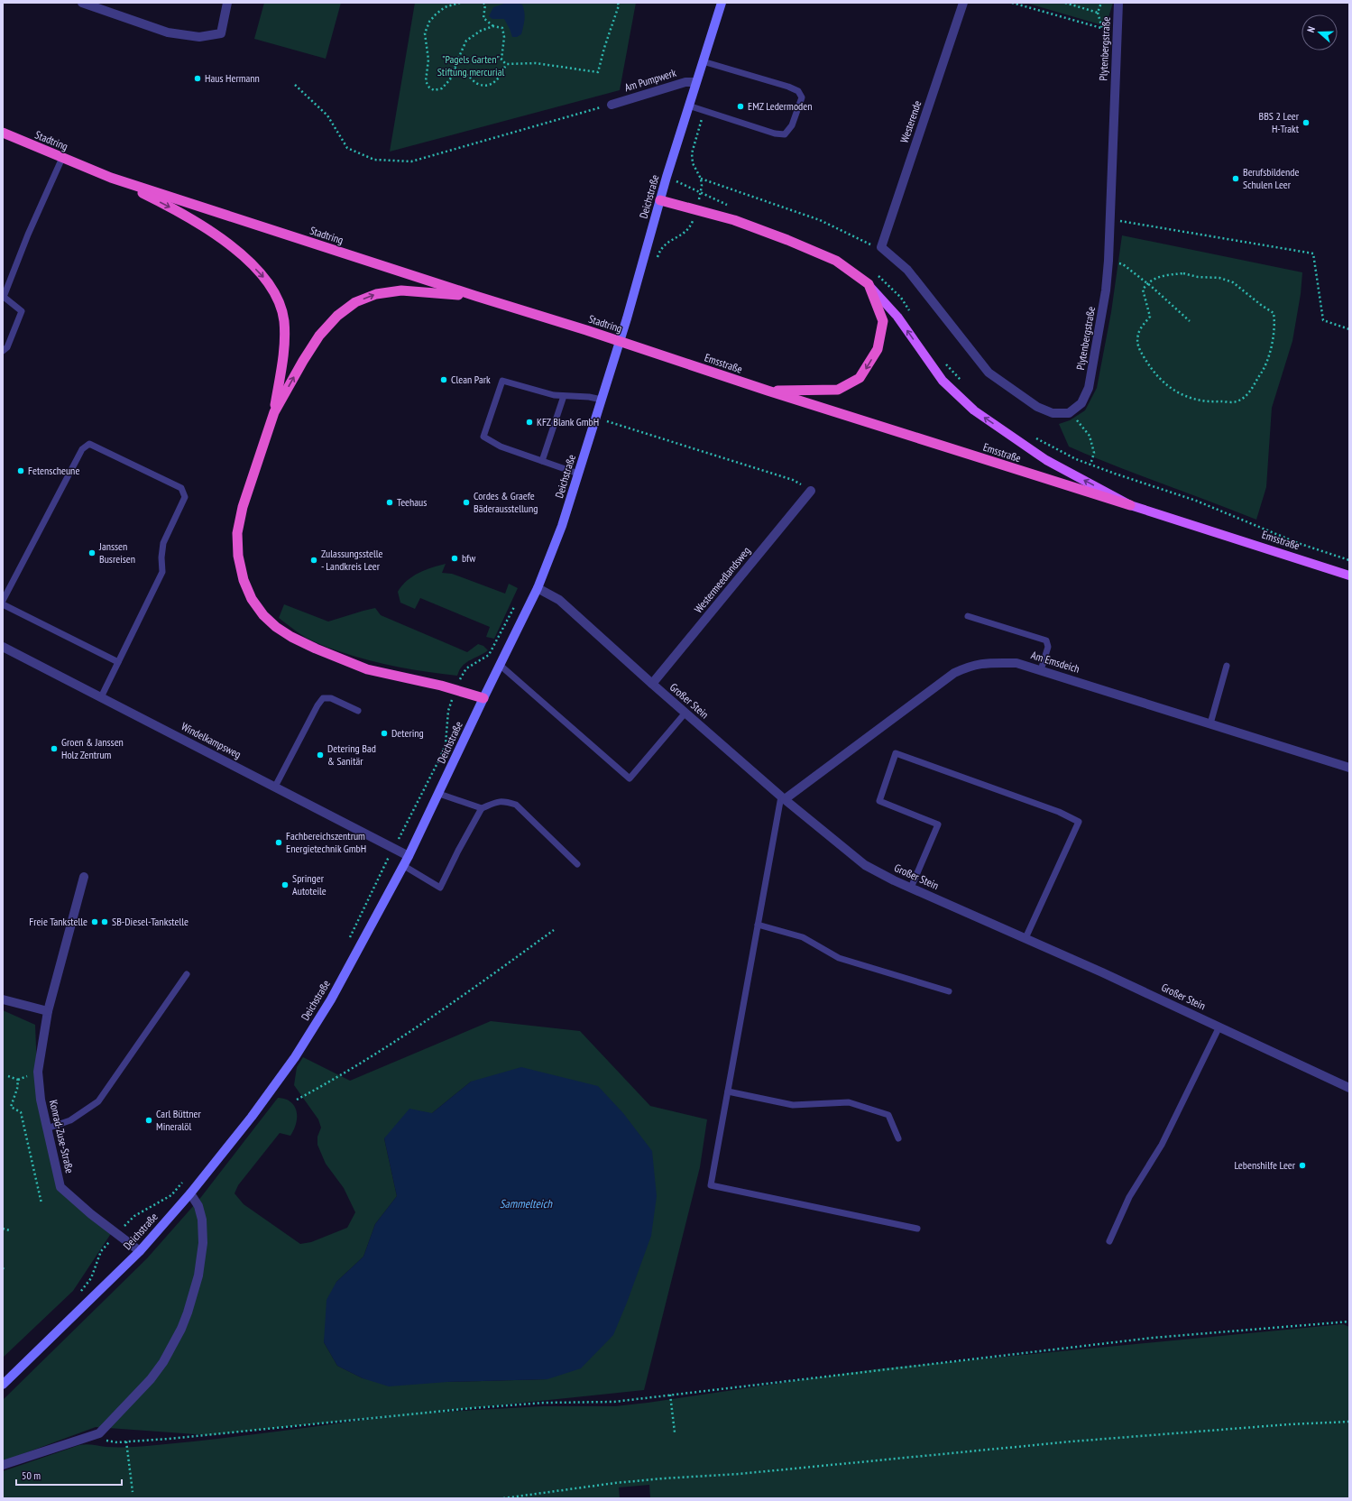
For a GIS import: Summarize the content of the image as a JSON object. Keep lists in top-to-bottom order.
{
  "streets": {
    "highway": ["Stadtring", "Emsstraße"],
    "main road": ["Deichstraße"],
    "street": [
      "Plytenbergstraße",
      "Am Pumpwerk",
      "Westerende",
      "Westermeedlandsweg",
      "Am Emsdeich",
      "Großer Stein",
      "Windelkampsweg",
      "Konrad-Zuse-Straße"
    ]
  },
  "crossings": [
    ["Am Pumpwerk", "Deichstraße"],
    ["Stadtring", "Emsstraße"],
    ["Deichstraße", "Großer Stein"],
    ["Deichstraße", "Windelkampsweg"],
    ["Deichstraße", "Konrad-Zuse-Straße"],
    ["Westermeedlandsweg", "Großer Stein"],
    ["Am Emsdeich", "Großer Stein"]
  ],
  "water": ["Sammelteich"],
  "parks": ["\"Pagels Garten\" Stiftung mercurial"],
  "places": [
    "Haus Hermann",
    "EMZ Ledermoden",
    "BBS 2 Leer H-Trakt",
    "Berufsbildende Schulen Leer",
    "Clean Park",
    "KFZ Blank GmbH",
    "Fetenscheune",
    "Teehaus",
    "Cordes & Graefe Bäderausstellung",
    "Janssen Busreisen",
    "bfw",
    "Zulassungsstelle - Landkreis Leer",
    "Detering",
    "Groen & Janssen Holz Zentrum",
    "Detering Bad & Sanitär",
    "Fachbereichszentrum Energietechnik GmbH",
    "Springer Autoteile",
    "Freie Tankstelle",
    "SB-Diesel-Tankstelle",
    "Carl Büttner Mineralöl",
    "Lebenshilfe Leer"
  ],
  "scale_bar": "50 m",
  "north": "left"
}
